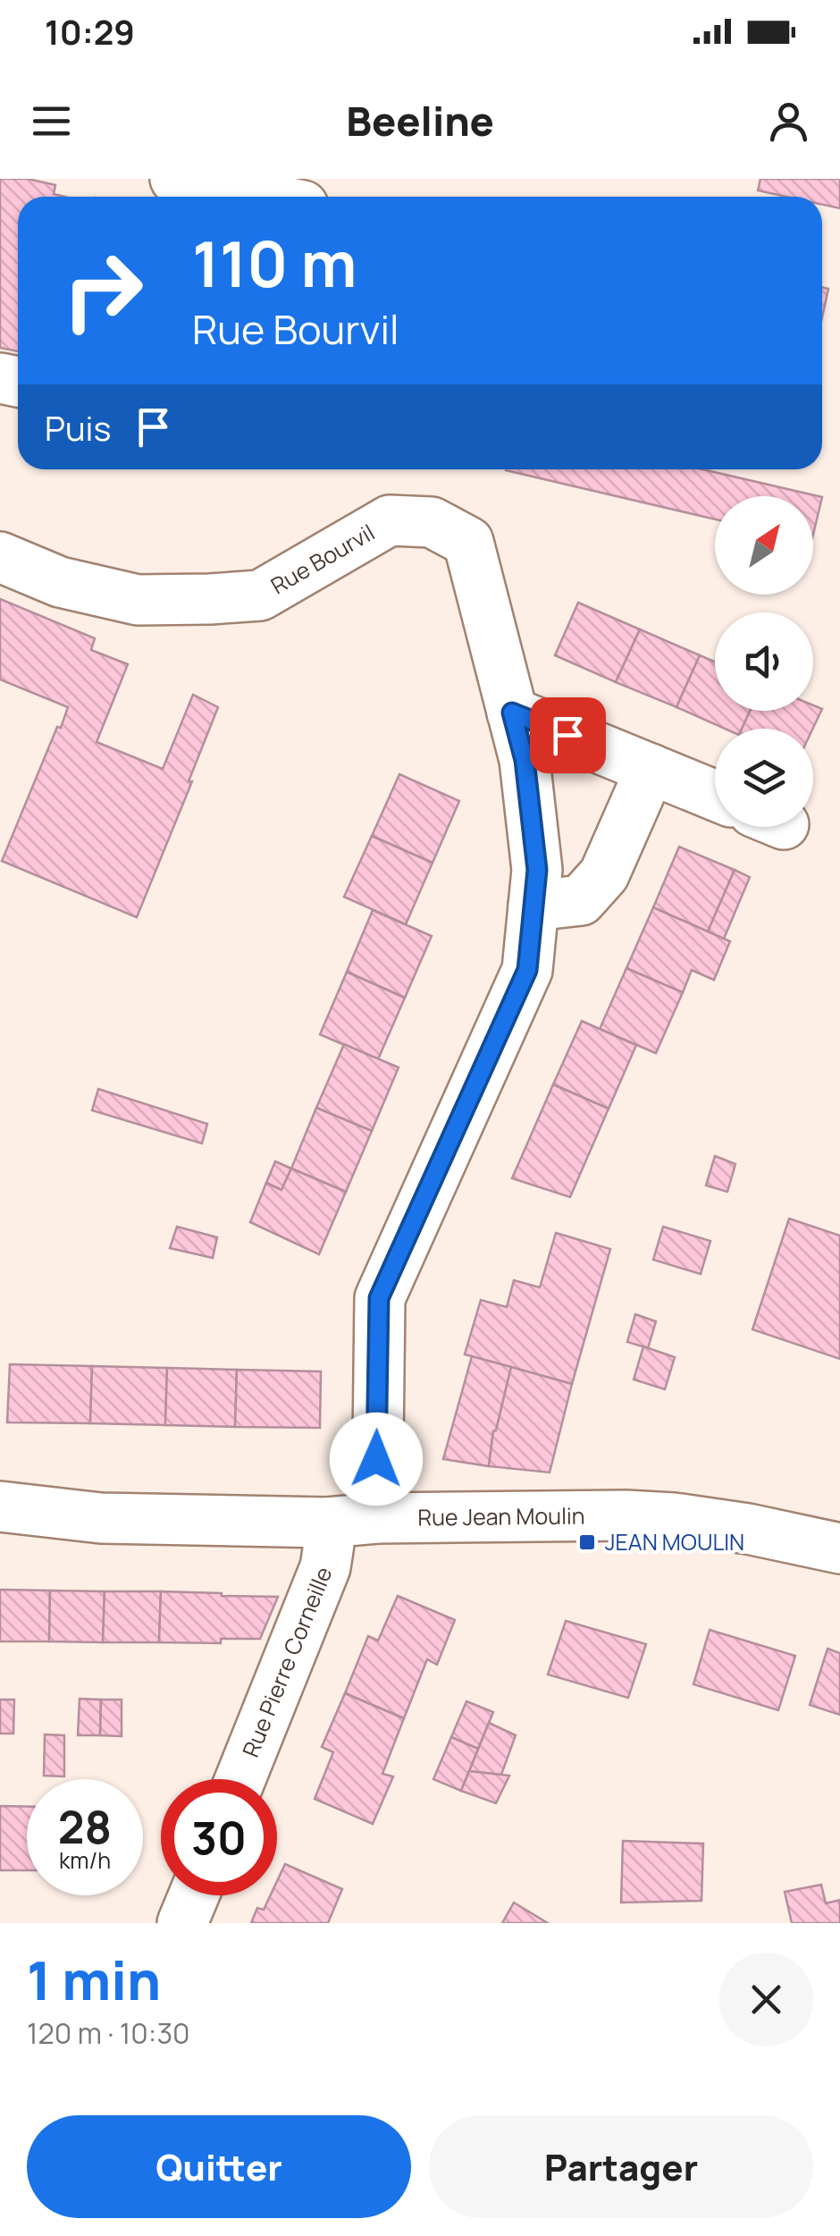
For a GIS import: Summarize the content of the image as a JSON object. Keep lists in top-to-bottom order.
{
  "streets": {
    "street": ["Rue Bourvil", "Rue Jean Moulin", "Rue Pierre Corneille"]
  },
  "crossings": [
    ["Rue Bourvil", "Rue Jean Moulin"],
    ["Rue Jean Moulin", "Rue Pierre Corneille"]
  ],
  "places": {
    "transit": ["JEAN MOULIN"]
  },
  "north": "top right",
  "page": {
    "status": "10:29",
    "header": "Beeline",
    "turn": ["110 m", "Rue Bourvil"],
    "then": "Puis",
    "speed": "28 km/h",
    "limit": "30",
    "heading": ["1 min", "120 m · 10:30"],
    "buttons": ["Quitter", "Partager"]
  }
}
